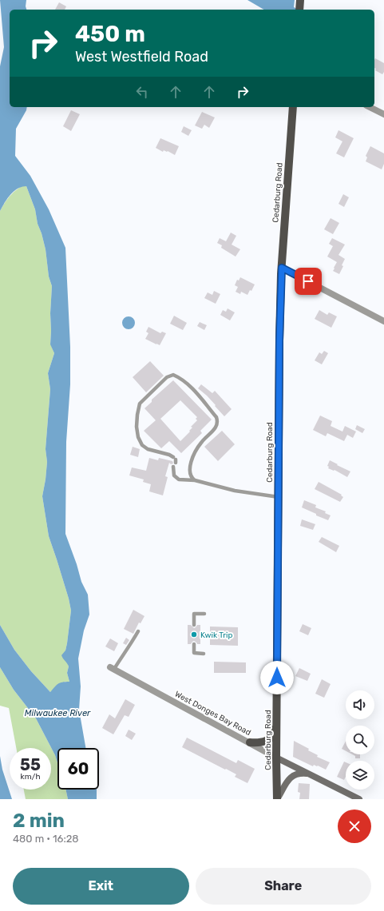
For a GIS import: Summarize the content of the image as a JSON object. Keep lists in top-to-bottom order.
{
  "streets": {
    "main road": ["Cedarburg Road"],
    "street": ["West Donges Bay Road"]
  },
  "crossings": [
    ["Cedarburg Road", "West Donges Bay Road"]
  ],
  "water": ["Milwaukee River"],
  "places": ["Kwik Trip"],
  "page": {
    "turn": ["450 m", "West Westfield Road"],
    "speed": "55 km/h",
    "limit": "60",
    "heading": ["2 min", "480 m · 16:28"],
    "buttons": ["Exit", "Share"]
  }
}
